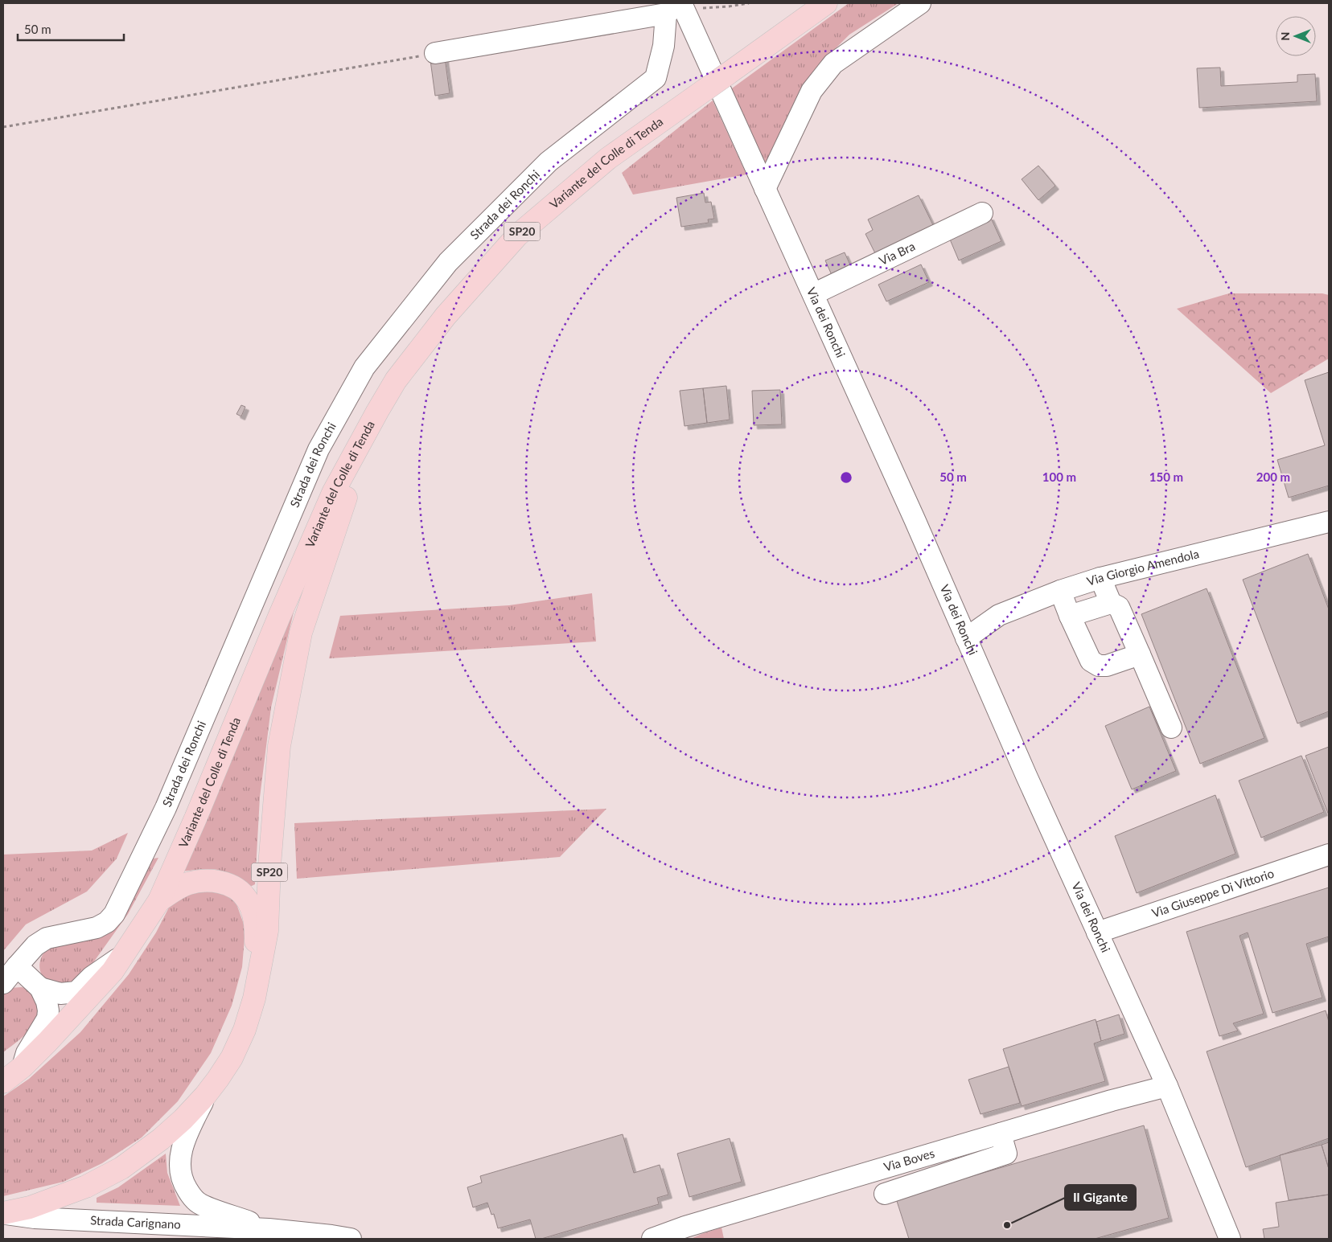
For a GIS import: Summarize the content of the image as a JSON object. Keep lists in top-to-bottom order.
{
  "streets": {
    "main road": ["Variante del Colle di Tenda", "SP20"],
    "street": [
      "Strada dei Ronchi",
      "Via Bra",
      "Via dei Ronchi",
      "Via Giorgio Amendola",
      "Via Giuseppe Di Vittorio",
      "Via Boves",
      "Strada Carignano"
    ]
  },
  "crossings": [
    ["Variante del Colle di Tenda", "SP20"],
    ["Strada dei Ronchi", "Via dei Ronchi"],
    ["SP20", "Strada Carignano"],
    ["Via Bra", "Via dei Ronchi"],
    ["Via dei Ronchi", "Via Giorgio Amendola"],
    ["Via dei Ronchi", "Via Giuseppe Di Vittorio"],
    ["Via dei Ronchi", "Via Boves"]
  ],
  "places": ["Il Gigante"],
  "scale_bar": "50 m",
  "north": "left",
  "rings": [
    "50 m",
    "100 m",
    "150 m",
    "200 m"
  ]
}
